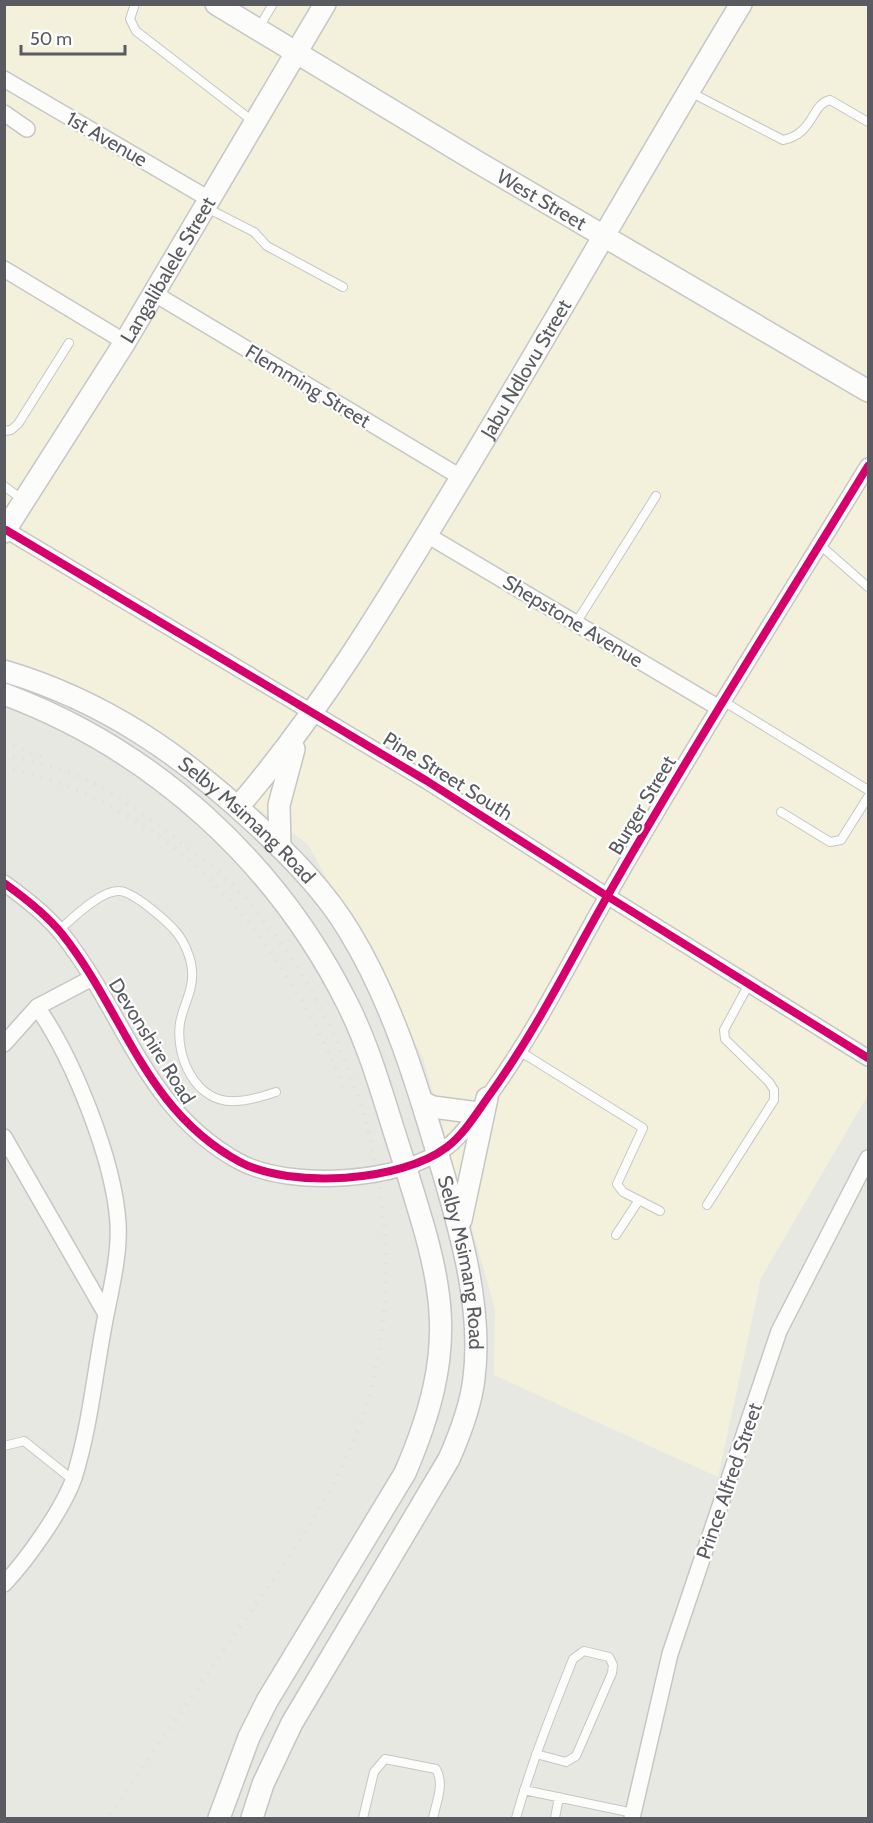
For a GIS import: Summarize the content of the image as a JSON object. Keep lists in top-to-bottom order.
{
  "streets": {
    "main road": [
      "West Street",
      "Langalibalele Street",
      "Jabu Ndlovu Street",
      "Selby Msimang Road"
    ],
    "street": [
      "1st Avenue",
      "Flemming Street",
      "Shepstone Avenue",
      "Pine Street South",
      "Burger Street",
      "Devonshire Road",
      "Prince Alfred Street"
    ]
  },
  "crossings": [
    ["1st Avenue", "Langalibalele Street"],
    ["West Street", "Langalibalele Street"],
    ["West Street", "Jabu Ndlovu Street"],
    ["Langalibalele Street", "Flemming Street"],
    ["Langalibalele Street", "Pine Street South"],
    ["Jabu Ndlovu Street", "Flemming Street"],
    ["Jabu Ndlovu Street", "Shepstone Avenue"],
    ["Jabu Ndlovu Street", "Pine Street South"],
    ["Jabu Ndlovu Street", "Selby Msimang Road"],
    ["Shepstone Avenue", "Burger Street"],
    ["Pine Street South", "Burger Street"],
    ["Burger Street", "Selby Msimang Road"],
    ["Burger Street", "Devonshire Road"],
    ["Selby Msimang Road", "Devonshire Road"]
  ],
  "scale_bar": "50 m"
}
